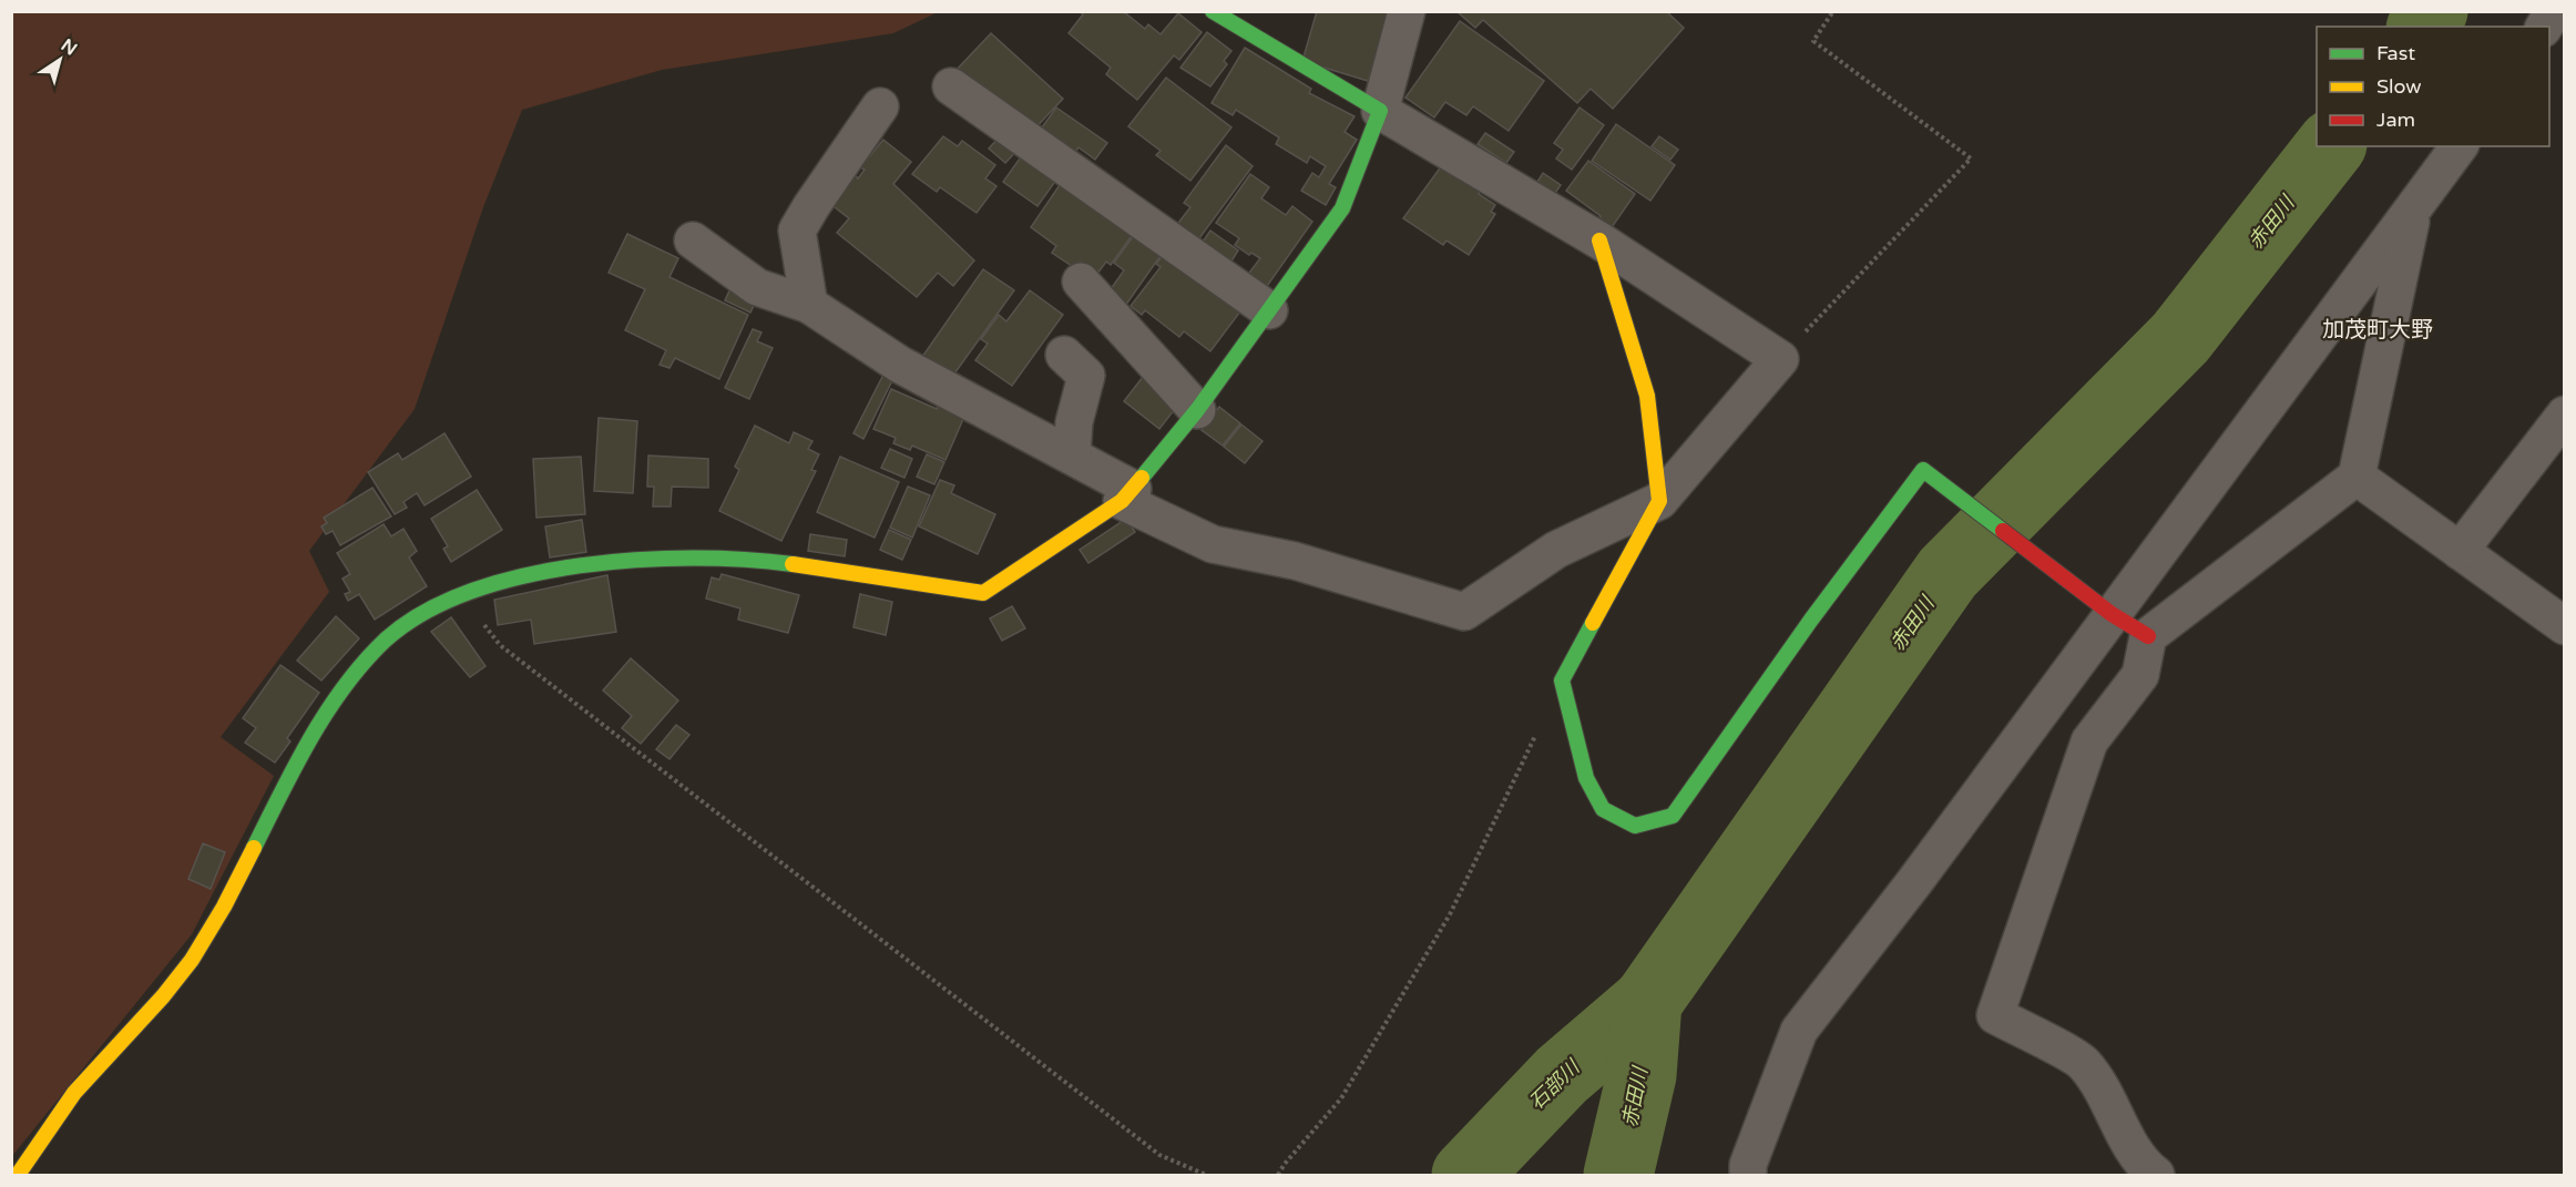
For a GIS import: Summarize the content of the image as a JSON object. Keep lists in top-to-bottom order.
{
  "districts": ["加茂町大野"],
  "water": ["赤田川", "石部川"],
  "legend": ["Fast", "Slow", "Jam"],
  "north": "top right"
}
